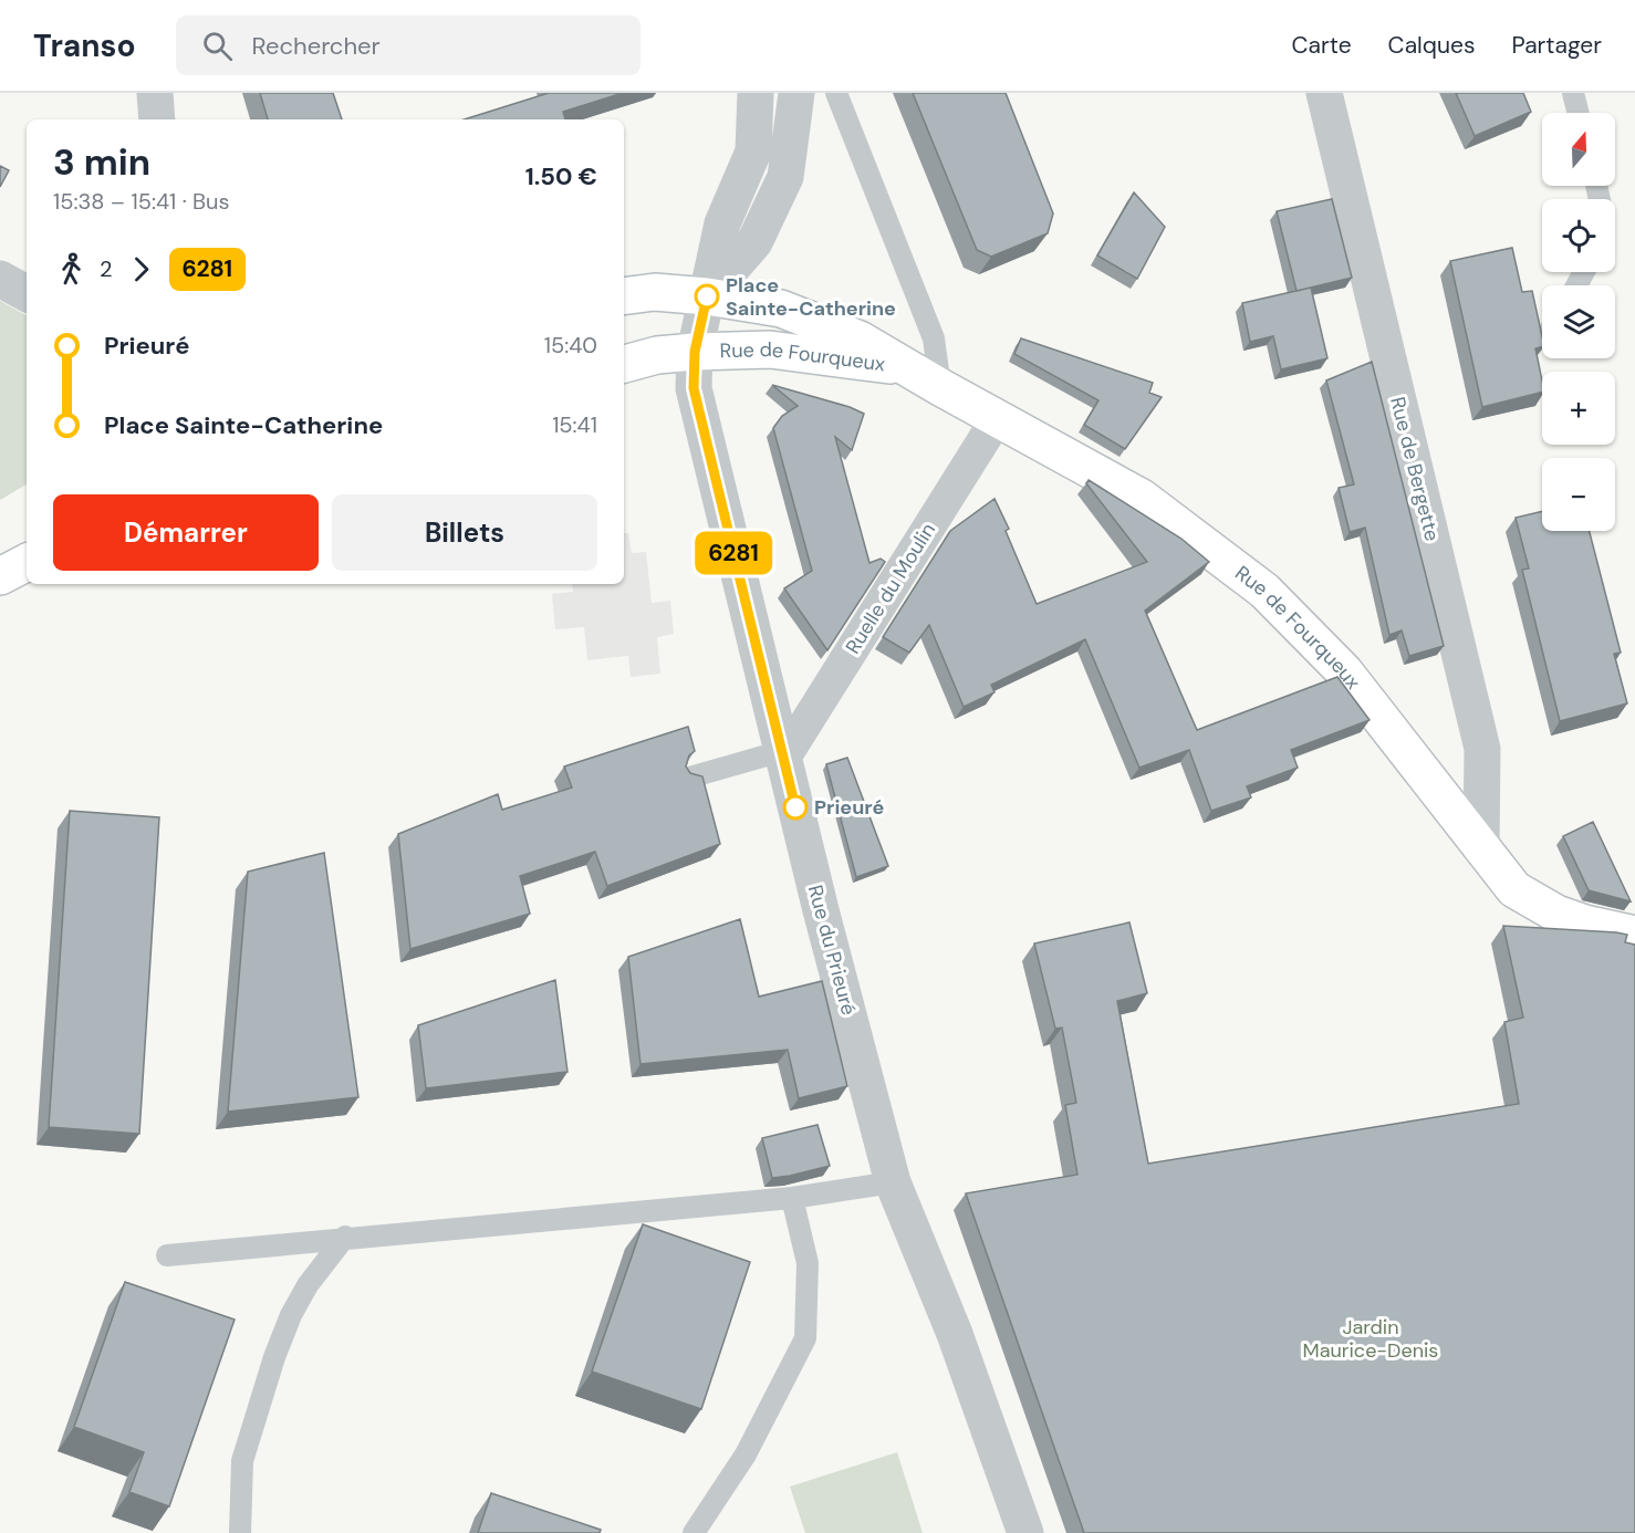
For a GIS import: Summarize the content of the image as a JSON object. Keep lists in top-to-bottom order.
{
  "streets": {
    "main road": ["Rue de Fourqueux"],
    "street": ["Rue de Bergette", "Ruelle du Moulin", "Rue du Prieuré"]
  },
  "crossings": [
    ["Rue de Fourqueux", "Rue de Bergette"],
    ["Rue de Fourqueux", "Ruelle du Moulin"],
    ["Rue de Fourqueux", "Rue du Prieuré"],
    ["Ruelle du Moulin", "Rue du Prieuré"]
  ],
  "parks": ["Jardin Maurice-Denis"],
  "places": ["Place Sainte-Catherine", "Prieuré"],
  "lines": ["bus line 6281"],
  "north": "top",
  "page": {
    "header": "Transo",
    "search": "Rechercher",
    "nav": ["Carte", "Calques", "Partager"],
    "on_map": "6281",
    "map_buttons": ["+", "−"],
    "heading": ["3 min", "15:38 – 15:41 · Bus", "1.50 €"],
    "legs": ["2", "6281"],
    "list": [
      {
        "name": "Prieuré",
        "value": "15:40"
      },
      {
        "name": "Place Sainte-Catherine",
        "value": "15:41"
      }
    ],
    "buttons": ["Démarrer", "Billets"]
  }
}
